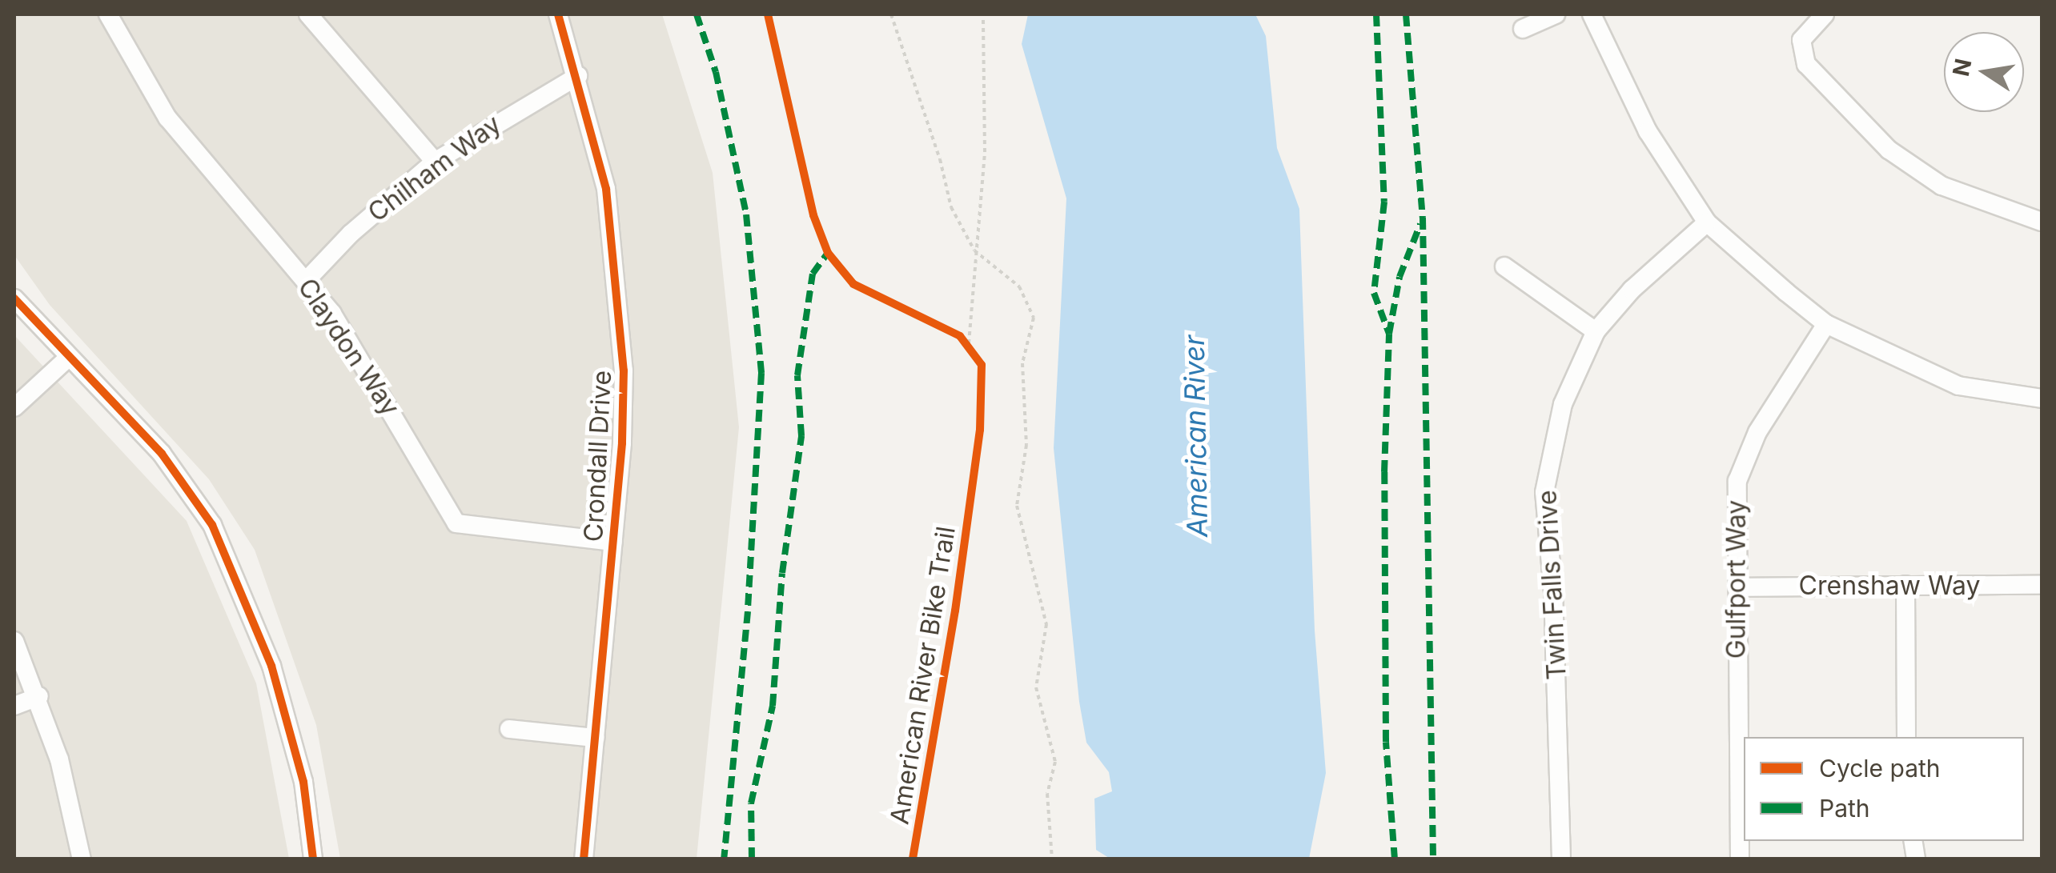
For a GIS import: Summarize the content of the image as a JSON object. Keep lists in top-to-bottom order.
{
  "streets": {
    "street": [
      "Chilham Way",
      "Claydon Way",
      "Crondall Drive",
      "Gulfport Way",
      "Twin Falls Drive",
      "Crenshaw Way"
    ],
    "cycle path": ["American River Bike Trail"]
  },
  "crossings": [
    ["Chilham Way", "Claydon Way"],
    ["Chilham Way", "Crondall Drive"],
    ["Claydon Way", "Crondall Drive"],
    ["Gulfport Way", "Crenshaw Way"]
  ],
  "water": ["American River"],
  "legend": ["Cycle path", "Path"],
  "north": "left"
}
